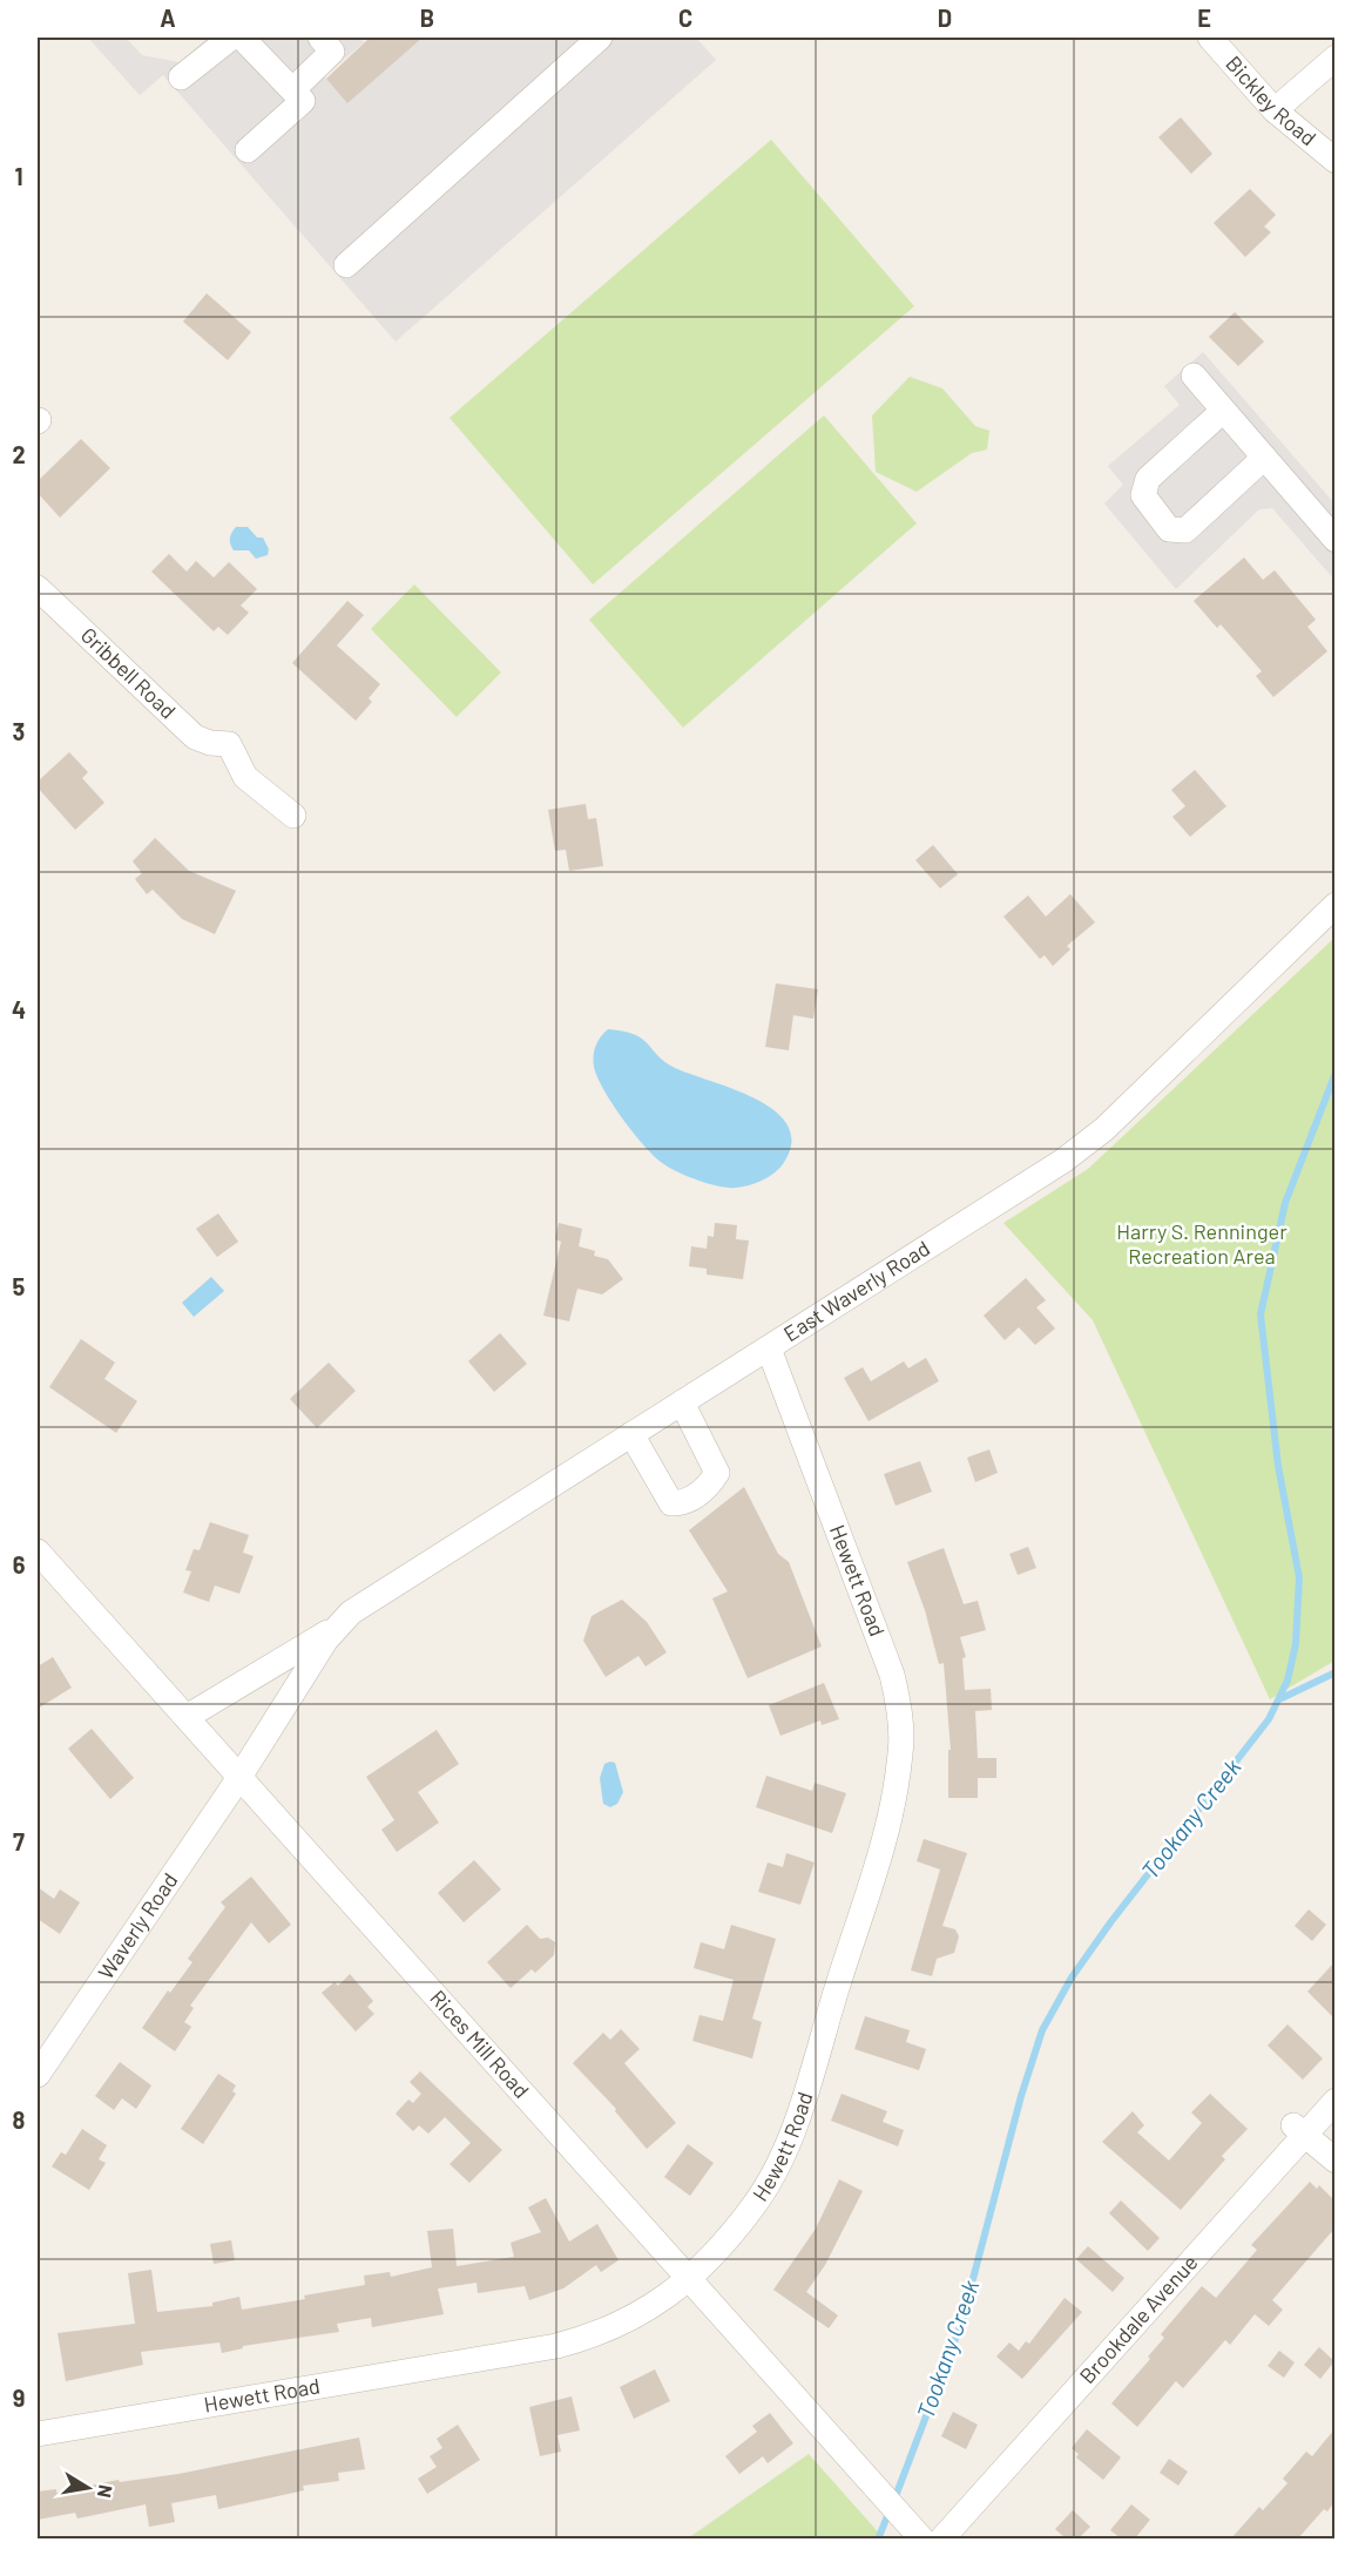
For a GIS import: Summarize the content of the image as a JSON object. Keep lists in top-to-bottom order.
{
  "streets": {
    "street": [
      "Bickley Road",
      "Gribbell Road",
      "East Waverly Road",
      "Hewett Road",
      "Waverly Road",
      "Rices Mill Road",
      "Brookdale Avenue"
    ]
  },
  "crossings": [
    ["East Waverly Road", "Hewett Road"],
    ["East Waverly Road", "Waverly Road"],
    ["East Waverly Road", "Rices Mill Road"],
    ["Hewett Road", "Rices Mill Road"],
    ["Waverly Road", "Rices Mill Road"]
  ],
  "water": ["Tookany Creek"],
  "parks": ["Harry S. Renninger Recreation Area"],
  "north": "right",
  "grid": {
    "columns": [
      "A",
      "B",
      "C",
      "D",
      "E"
    ],
    "rows": [
      "1",
      "2",
      "3",
      "4",
      "5",
      "6",
      "7",
      "8",
      "9"
    ]
  }
}
